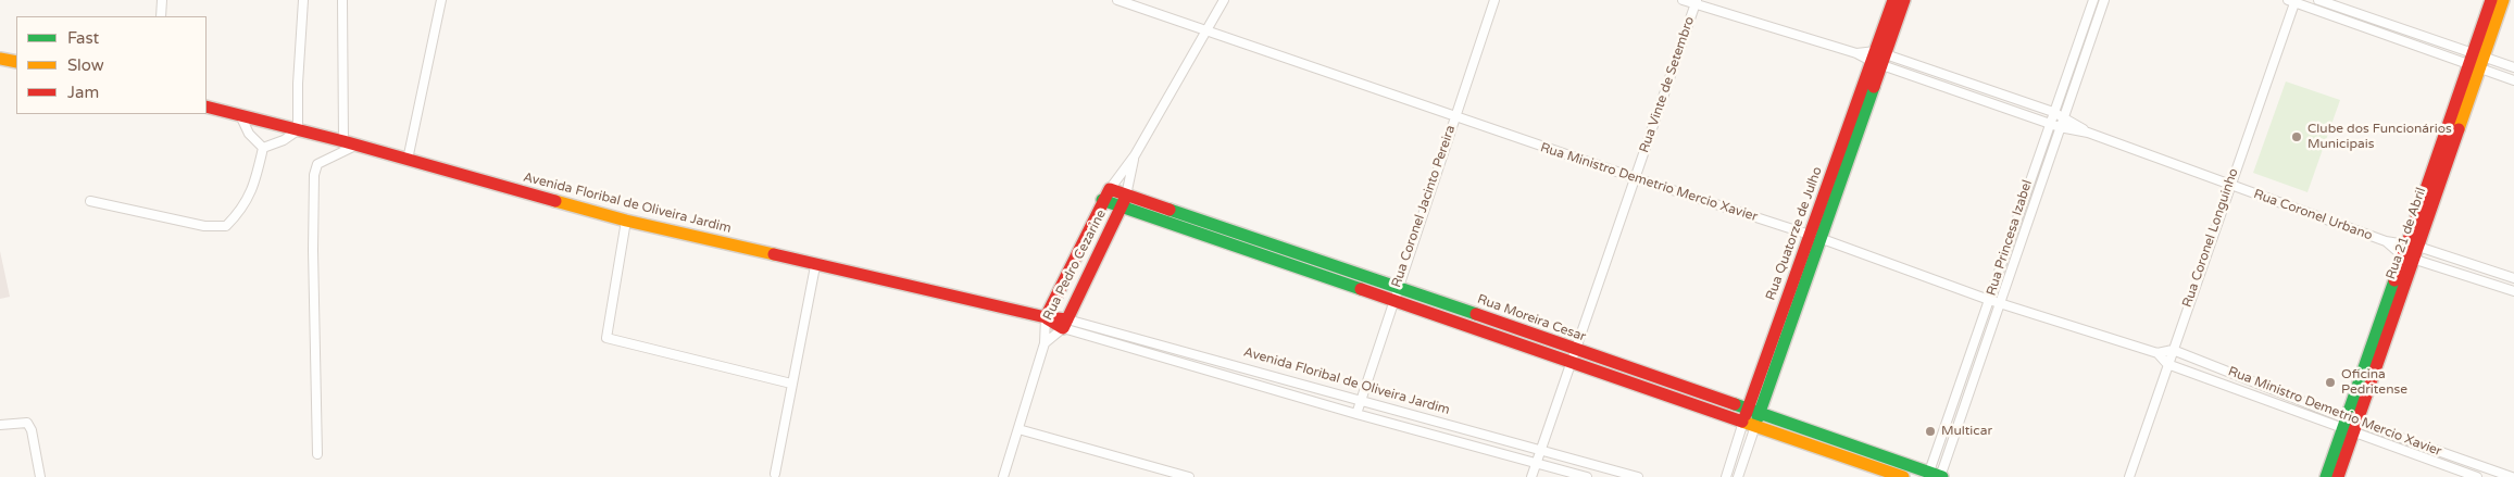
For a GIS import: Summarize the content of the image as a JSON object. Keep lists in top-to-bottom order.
{
  "streets": {
    "street": [
      "Rua Vinte de Setembro",
      "Rua Ministro Demetrio Mercio Xavier",
      "Avenida Floribal de Oliveira Jardim",
      "Rua Coronel Jacinto Pereira",
      "Rua Coronel Urbano",
      "Rua Quatorze de Julho",
      "Rua 21 de Abril",
      "Rua Princesa Izabel",
      "Rua Coronel Longuinho",
      "Rua Pedro Cezarine",
      "Rua Moreira Cesar"
    ]
  },
  "crossings": [
    ["Rua Vinte de Setembro", "Rua Ministro Demetrio Mercio Xavier"],
    ["Rua Vinte de Setembro", "Avenida Floribal de Oliveira Jardim"],
    ["Rua Vinte de Setembro", "Rua Coronel Urbano"],
    ["Rua Vinte de Setembro", "Rua Moreira Cesar"],
    ["Rua Ministro Demetrio Mercio Xavier", "Rua Coronel Jacinto Pereira"],
    ["Rua Ministro Demetrio Mercio Xavier", "Rua Quatorze de Julho"],
    ["Rua Ministro Demetrio Mercio Xavier", "Rua 21 de Abril"],
    ["Rua Ministro Demetrio Mercio Xavier", "Rua Princesa Izabel"],
    ["Rua Ministro Demetrio Mercio Xavier", "Rua Coronel Longuinho"],
    ["Rua Ministro Demetrio Mercio Xavier", "Rua Pedro Cezarine"],
    ["Avenida Floribal de Oliveira Jardim", "Rua Coronel Jacinto Pereira"],
    ["Avenida Floribal de Oliveira Jardim", "Rua Pedro Cezarine"],
    ["Rua Coronel Jacinto Pereira", "Rua Moreira Cesar"],
    ["Rua Coronel Urbano", "Rua Quatorze de Julho"],
    ["Rua Coronel Urbano", "Rua 21 de Abril"],
    ["Rua Coronel Urbano", "Rua Princesa Izabel"],
    ["Rua Coronel Urbano", "Rua Coronel Longuinho"],
    ["Rua Quatorze de Julho", "Rua Moreira Cesar"],
    ["Rua Princesa Izabel", "Rua Moreira Cesar"],
    ["Rua Pedro Cezarine", "Rua Moreira Cesar"]
  ],
  "places": ["Clube dos Funcionários Municipais", "Oficina Pedritense", "Multicar"],
  "legend": ["Fast", "Slow", "Jam"]
}
